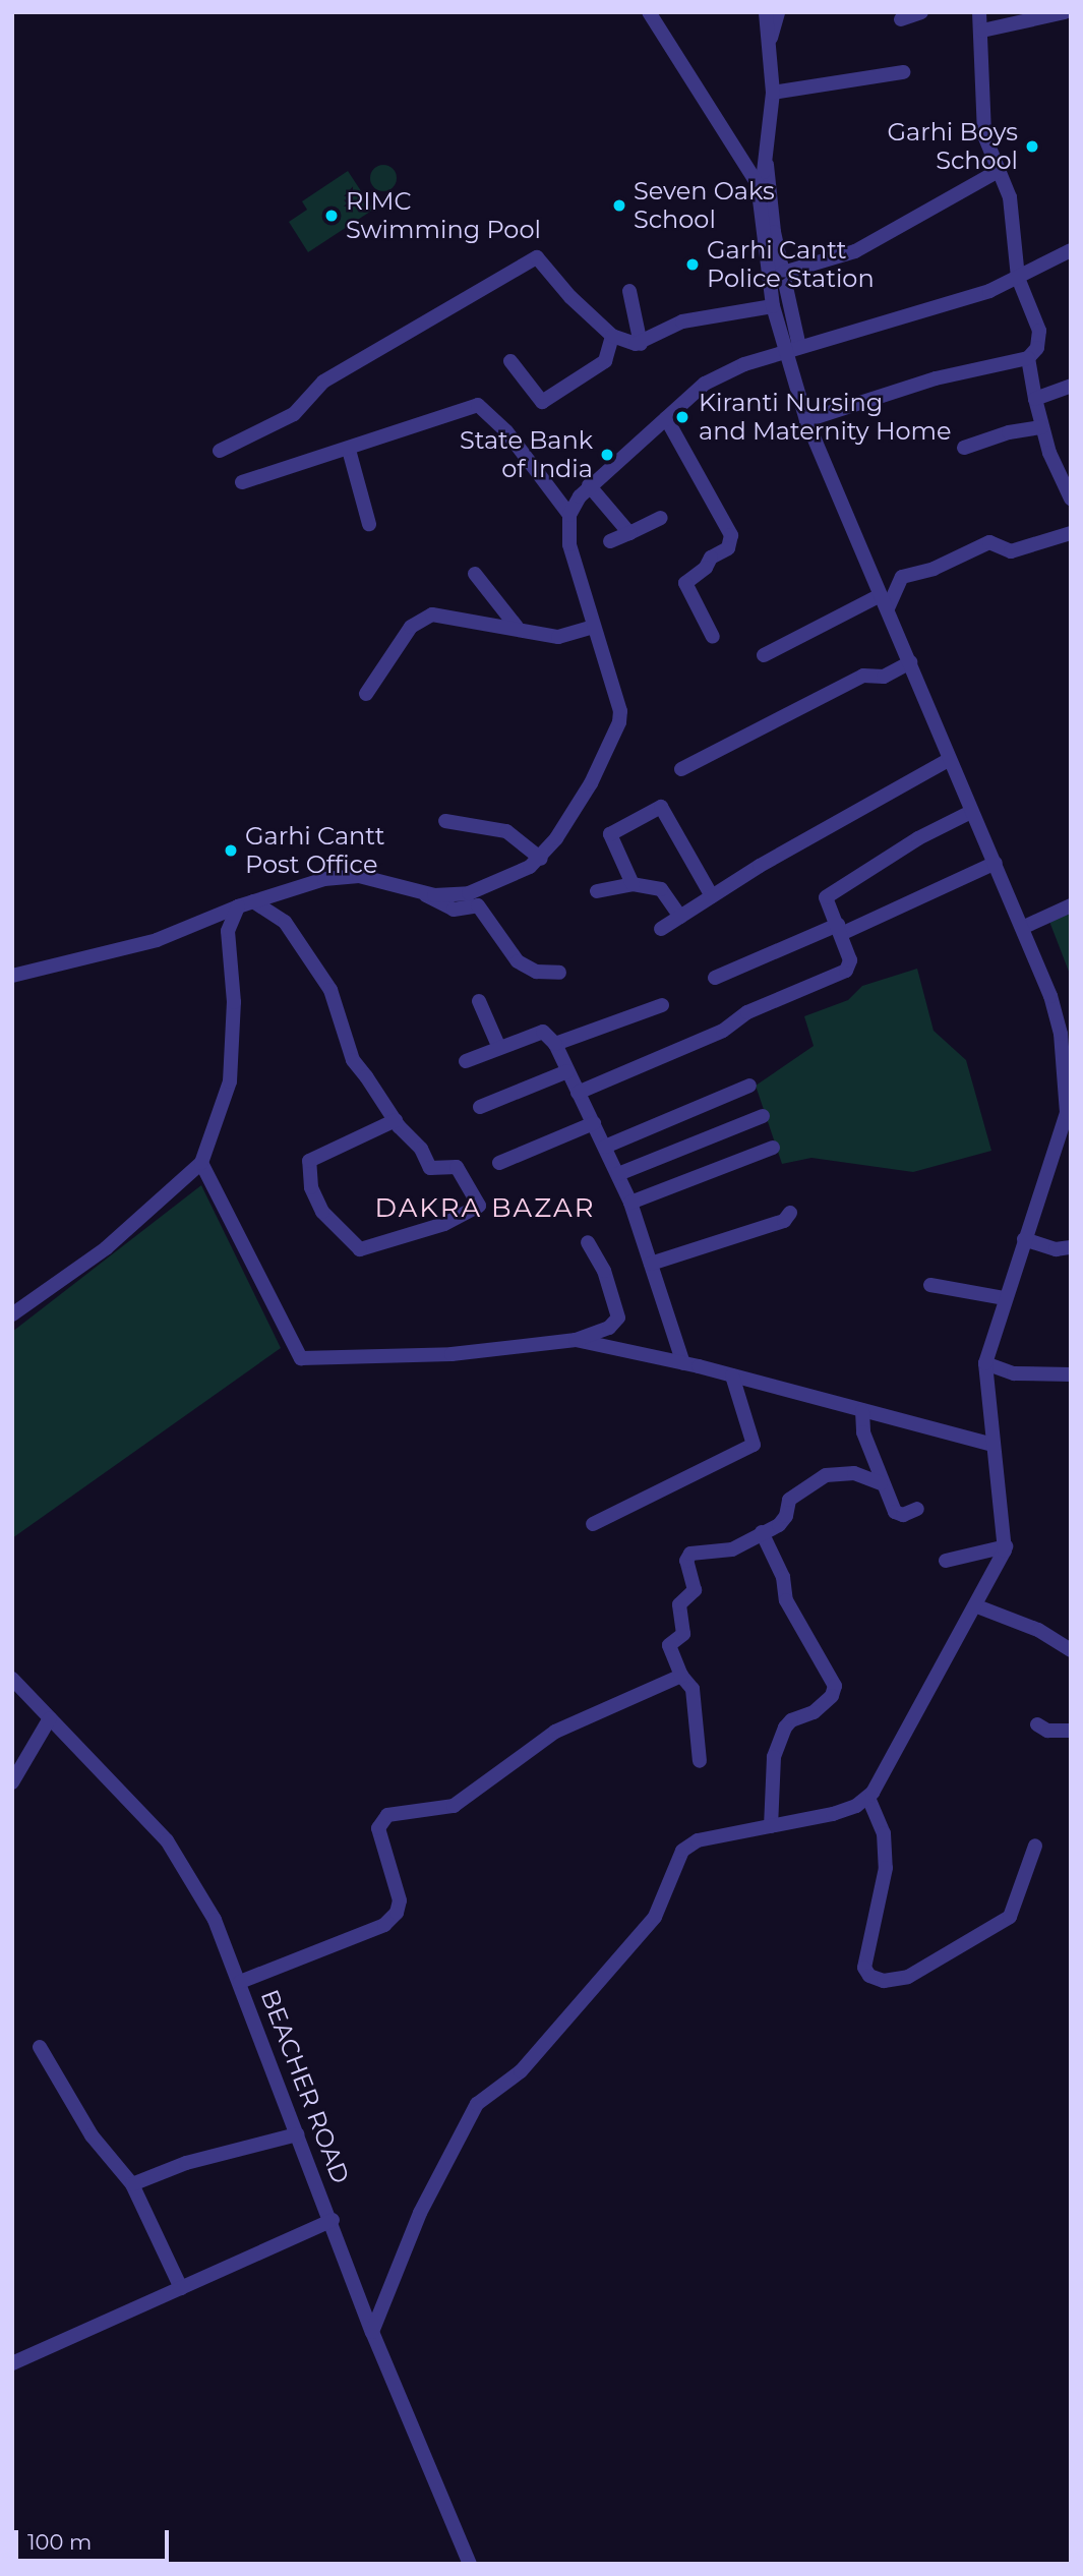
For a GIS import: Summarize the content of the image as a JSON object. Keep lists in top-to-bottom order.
{
  "streets": {
    "street": ["BEACHER ROAD"]
  },
  "districts": ["DAKRA BAZAR"],
  "places": [
    "Garhi Boys School",
    "Seven Oaks School",
    "RIMC Swimming Pool",
    "Garhi Cantt Police Station",
    "Kiranti Nursing and Maternity Home",
    "State Bank of India",
    "Garhi Cantt Post Office"
  ],
  "scale_bar": "100 m"
}
